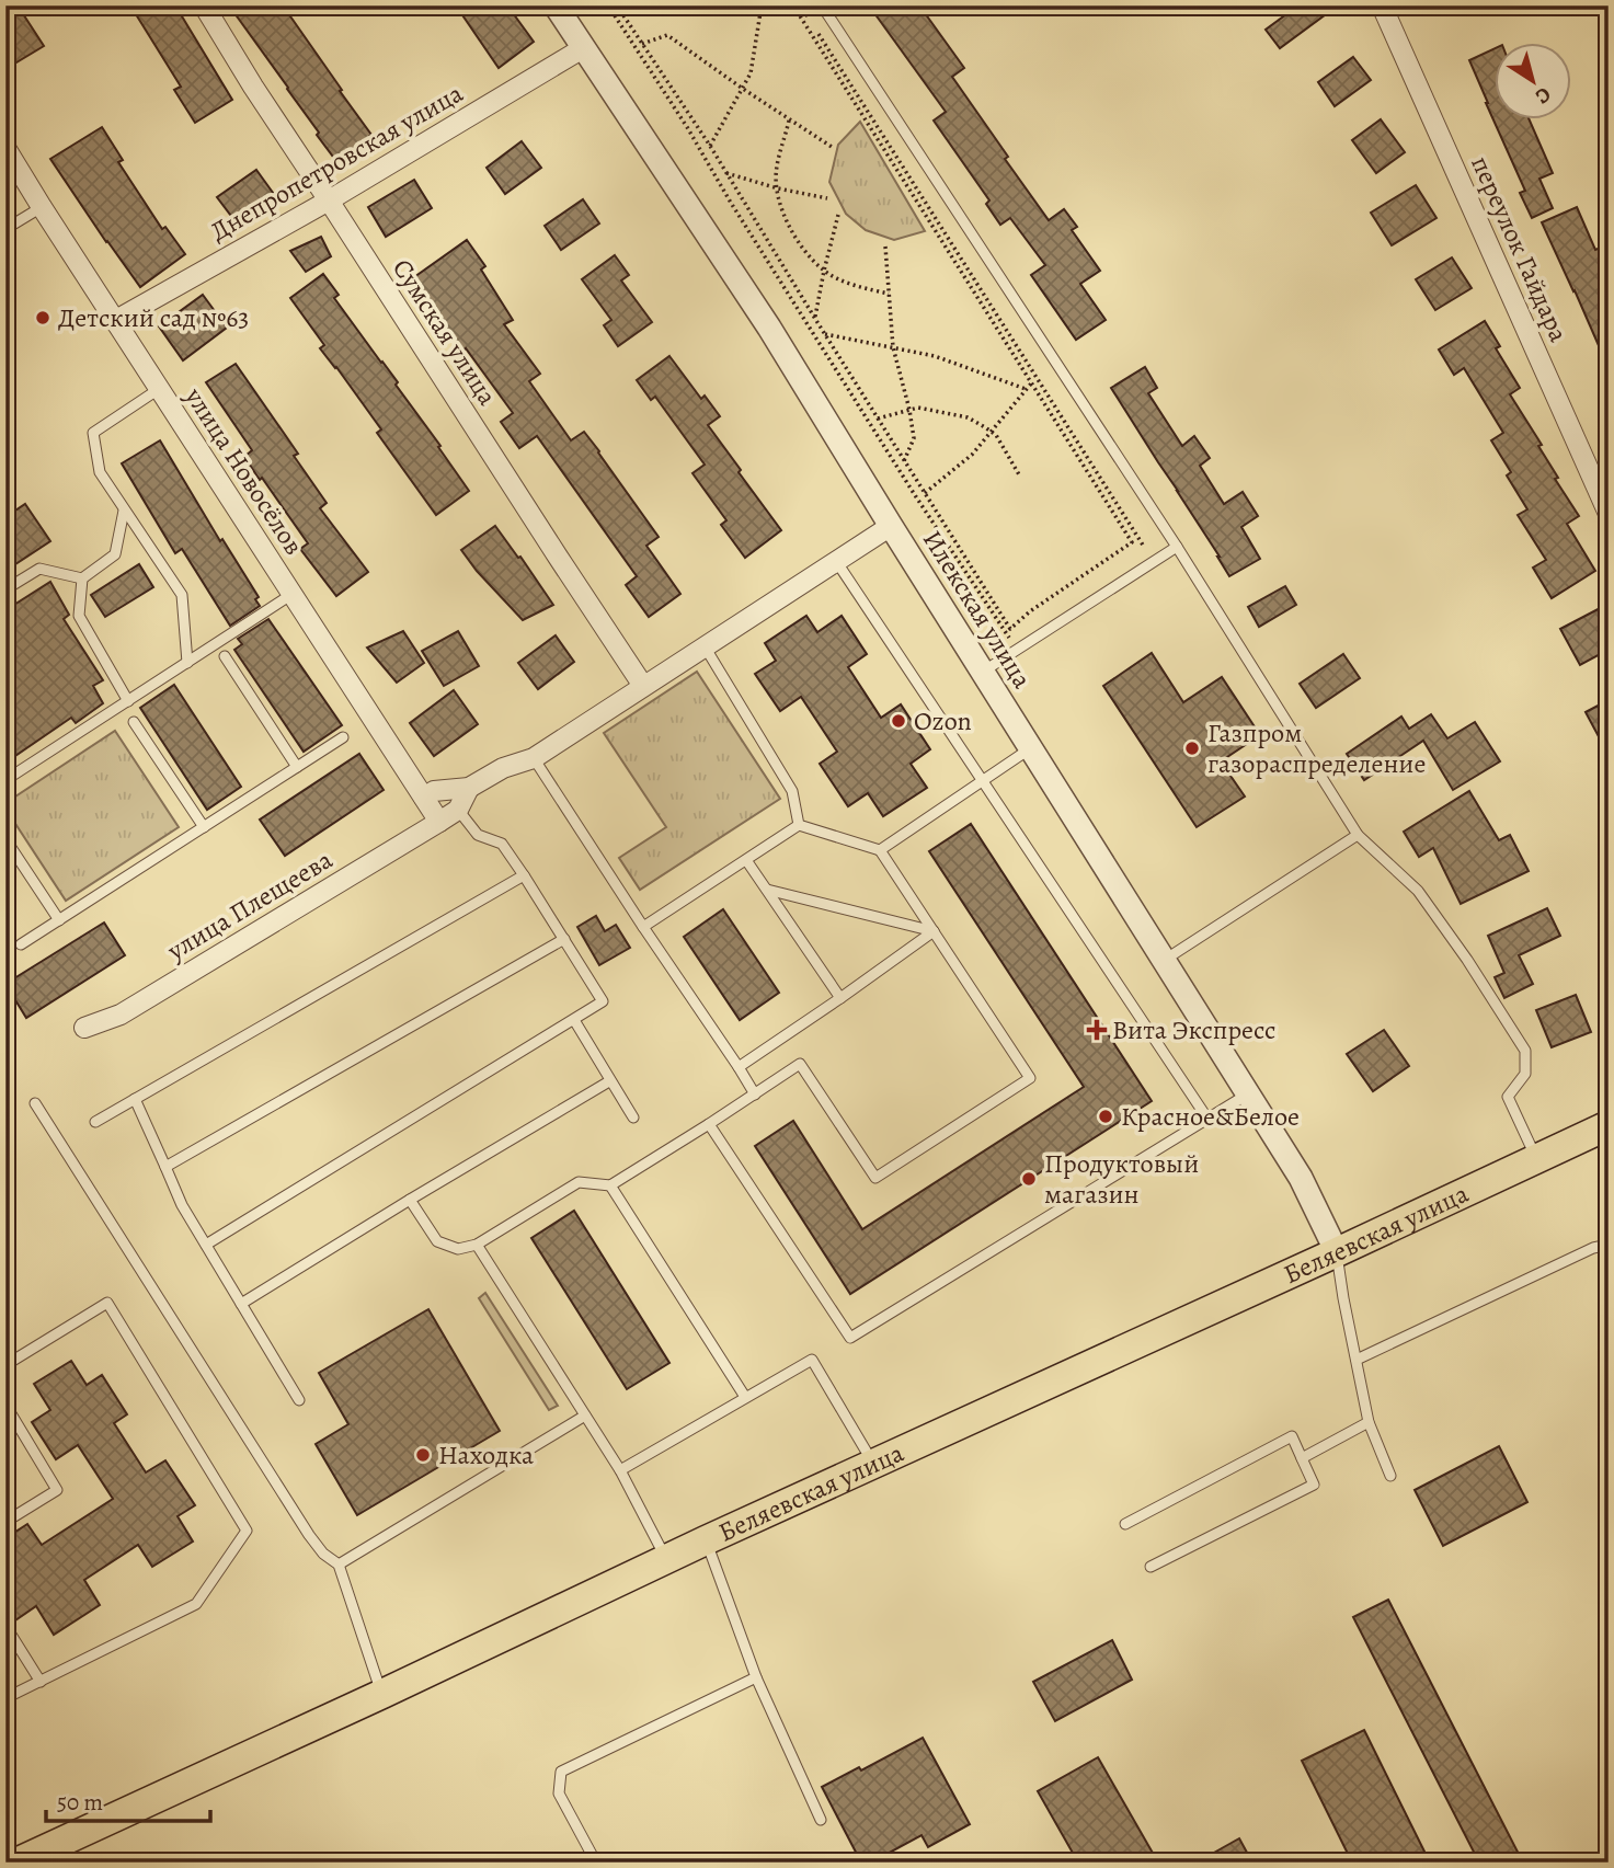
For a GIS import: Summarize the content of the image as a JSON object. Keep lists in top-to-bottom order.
{
  "streets": {
    "main road": ["Беляевская улица"],
    "street": [
      "Днепропетровская улица",
      "переулок Гайдара",
      "Сумская улица",
      "улица Новосёлов",
      "Илекская улица",
      "улица Плещеева"
    ]
  },
  "crossings": [
    ["Днепропетровская улица", "Сумская улица"],
    ["Днепропетровская улица", "улица Новосёлов"],
    ["Днепропетровская улица", "Илекская улица"],
    ["улица Новосёлов", "улица Плещеева"],
    ["Илекская улица", "Беляевская улица"]
  ],
  "places": {
    "other": [
      "Детский сад №63",
      "Ozon",
      "Газпром газораспределение",
      "Красное&Белое",
      "Продуктовый магазин",
      "Находка"
    ],
    "health": ["Вита Экспресс"]
  },
  "scale_bar": "50 m",
  "north": "bottom right"
}
